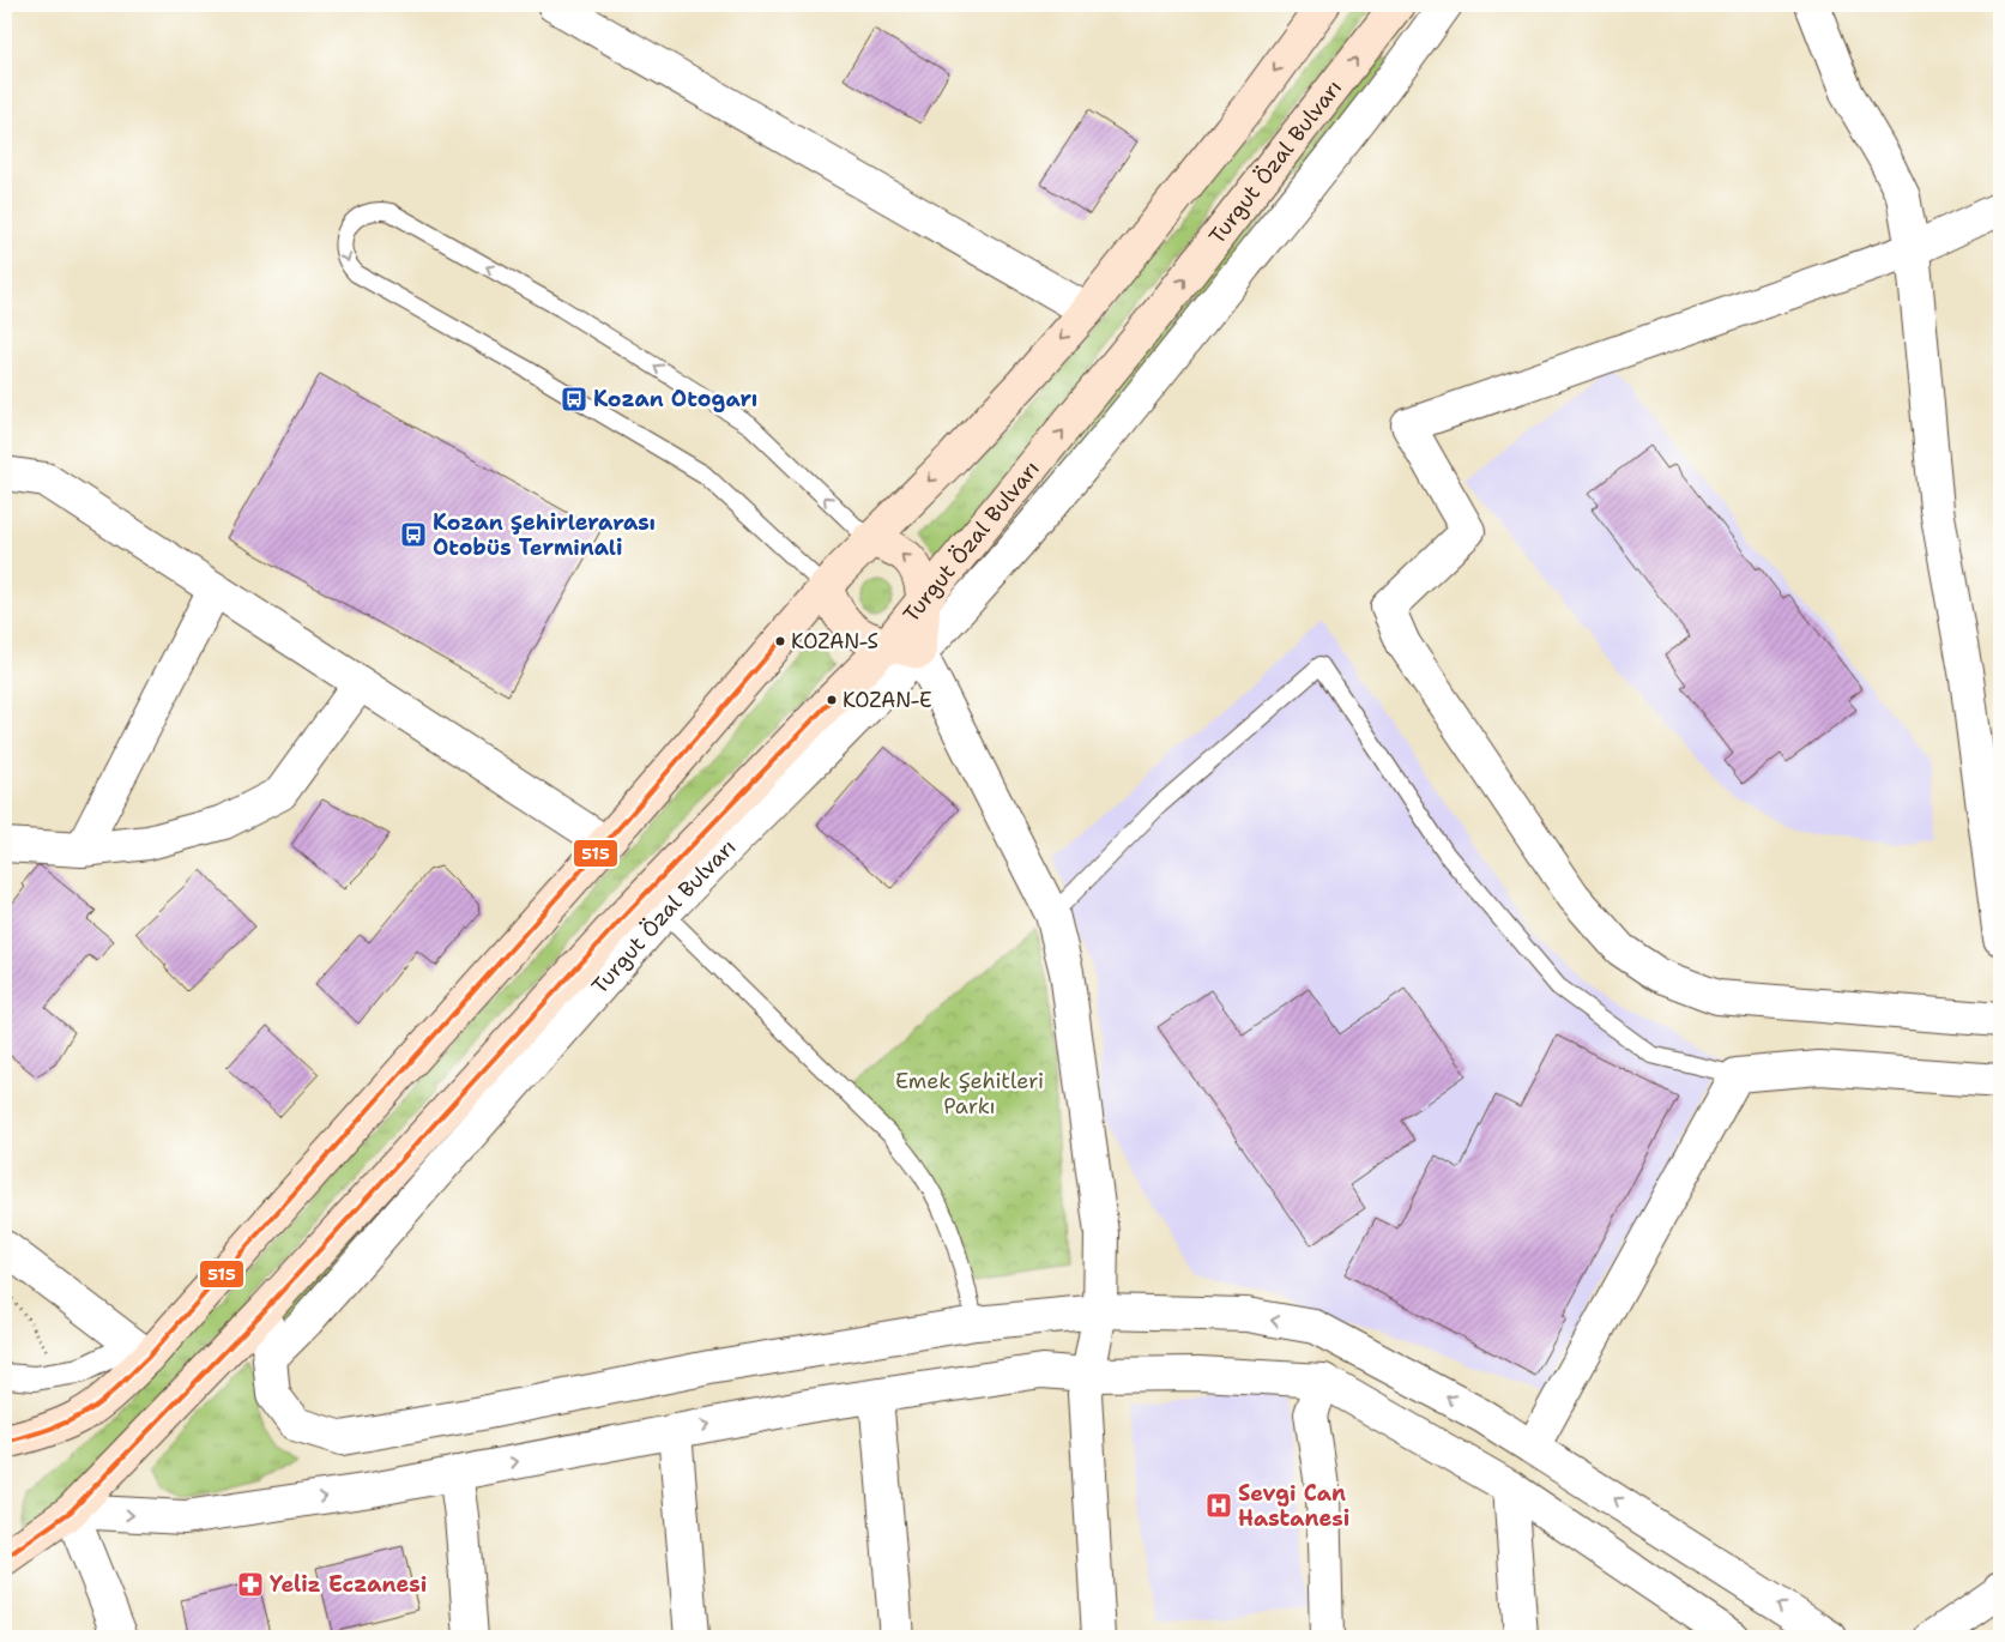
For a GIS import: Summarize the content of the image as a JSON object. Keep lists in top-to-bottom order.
{
  "streets": {
    "main road": ["Turgut Özal Bulvarı"]
  },
  "parks": ["Emek Şehitleri Parkı"],
  "places": {
    "bus stop": ["Kozan Otogarı", "Kozan Şehirlerarası Otobüs Terminali"],
    "other": ["KOZAN-S", "KOZAN-E"],
    "hospital": ["Sevgi Can Hastanesi"],
    "pharmacy": ["Yeliz Eczanesi"]
  },
  "lines": ["transit line 515"]
}
